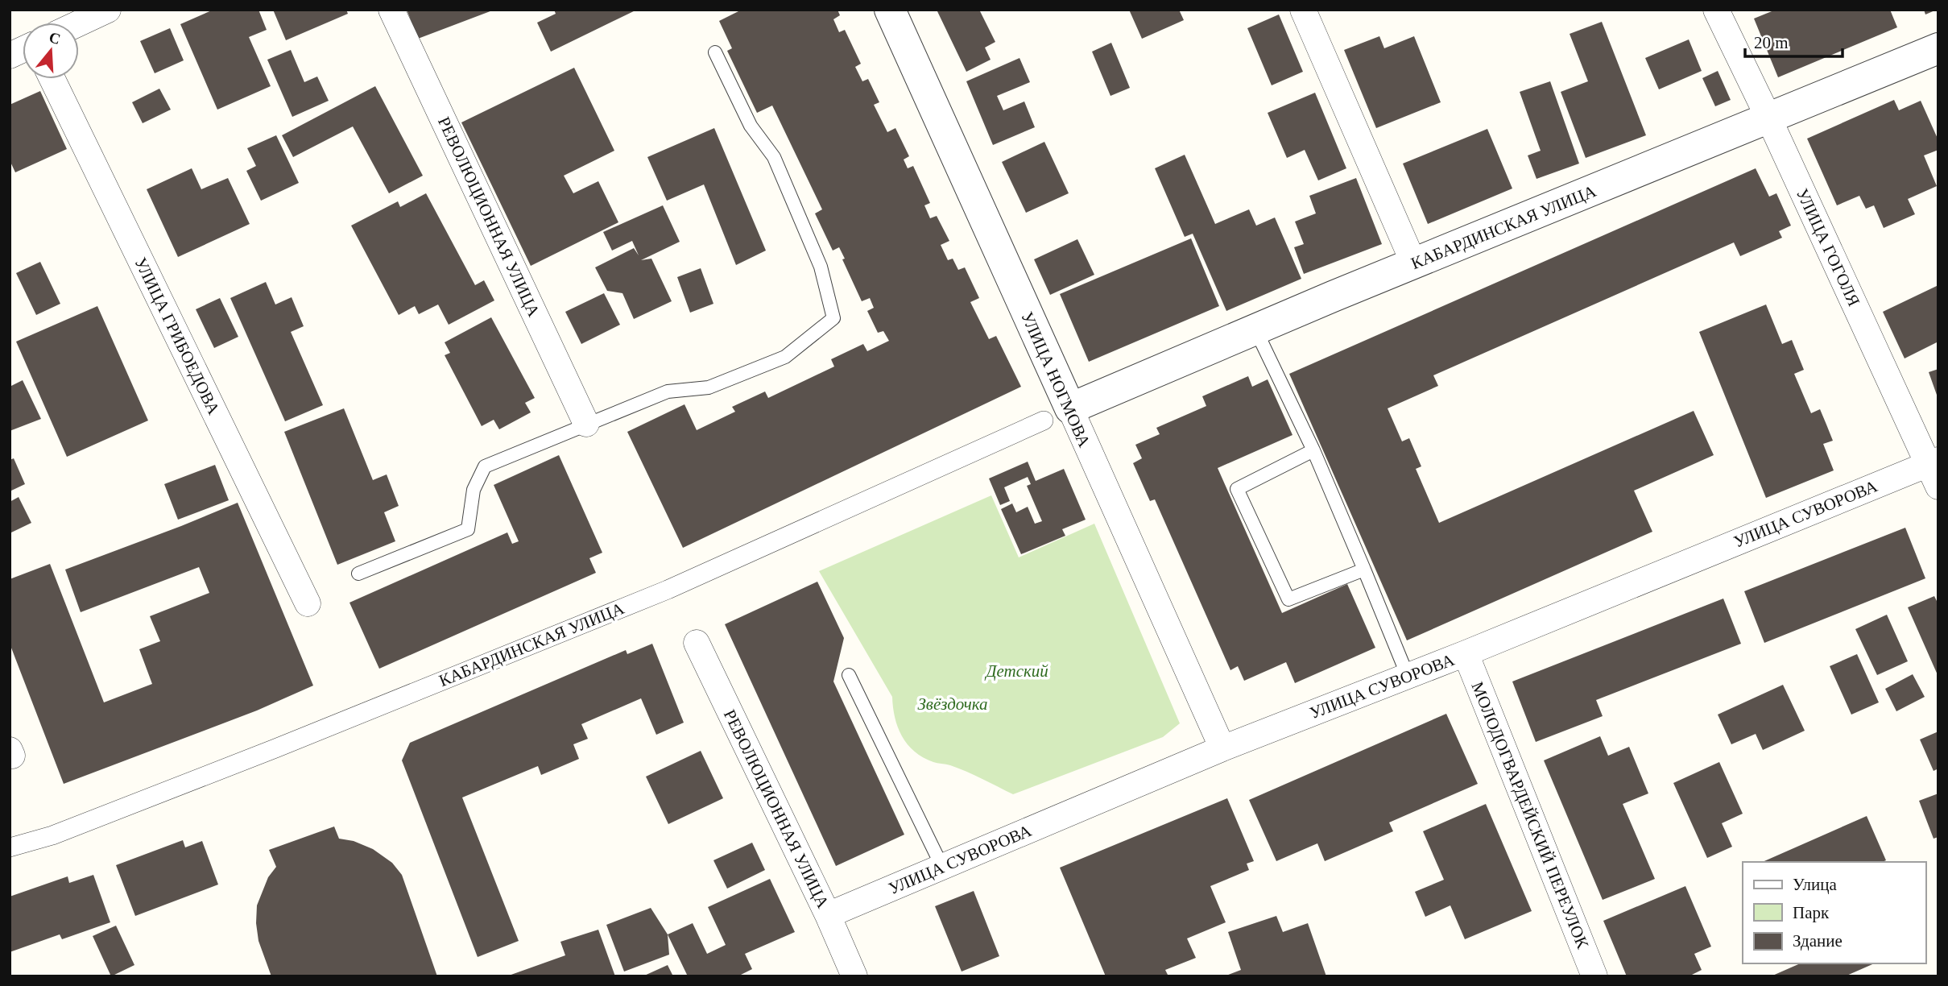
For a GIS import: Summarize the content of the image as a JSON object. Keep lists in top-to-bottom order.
{
  "streets": {
    "street": [
      "РЕВОЛЮЦИОННАЯ УЛИЦА",
      "КАБАРДИНСКАЯ УЛИЦА",
      "УЛИЦА ГОГОЛЯ",
      "УЛИЦА ГРИБОЕДОВА",
      "УЛИЦА НОГМОВА",
      "УЛИЦА СУВОРОВА",
      "МОЛОДОГВАРДЕЙСКИЙ ПЕРЕУЛОК"
    ]
  },
  "crossings": [
    ["РЕВОЛЮЦИОННАЯ УЛИЦА", "УЛИЦА СУВОРОВА"],
    ["КАБАРДИНСКАЯ УЛИЦА", "УЛИЦА ГОГОЛЯ"],
    ["КАБАРДИНСКАЯ УЛИЦА", "УЛИЦА НОГМОВА"],
    ["УЛИЦА ГОГОЛЯ", "УЛИЦА СУВОРОВА"],
    ["УЛИЦА НОГМОВА", "УЛИЦА СУВОРОВА"],
    ["УЛИЦА СУВОРОВА", "МОЛОДОГВАРДЕЙСКИЙ ПЕРЕУЛОК"]
  ],
  "parks": ["Детский", "Звёздочка"],
  "legend": ["Улица", "Парк", "Здание"],
  "scale_bar": "20 m",
  "north": "top"
}
